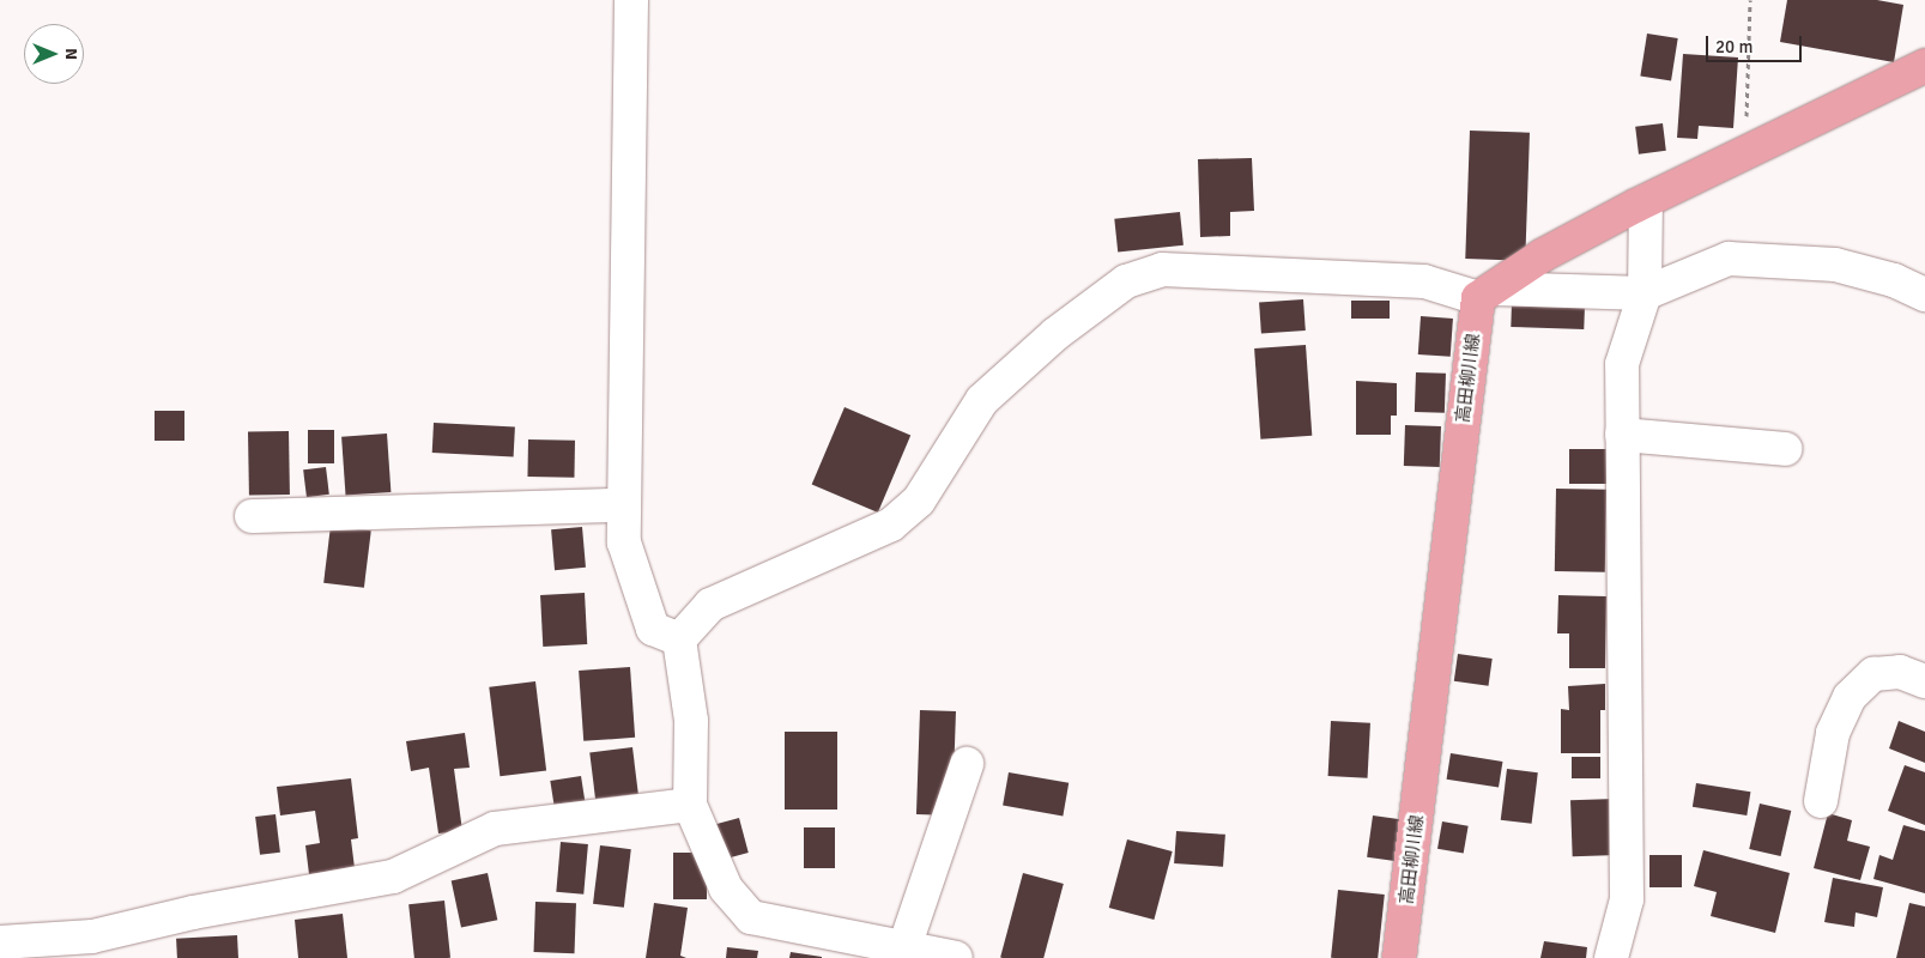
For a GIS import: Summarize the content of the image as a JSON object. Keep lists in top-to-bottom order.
{
  "streets": {
    "main road": ["高田柳川線"]
  },
  "scale_bar": "20 m",
  "north": "right"
}
